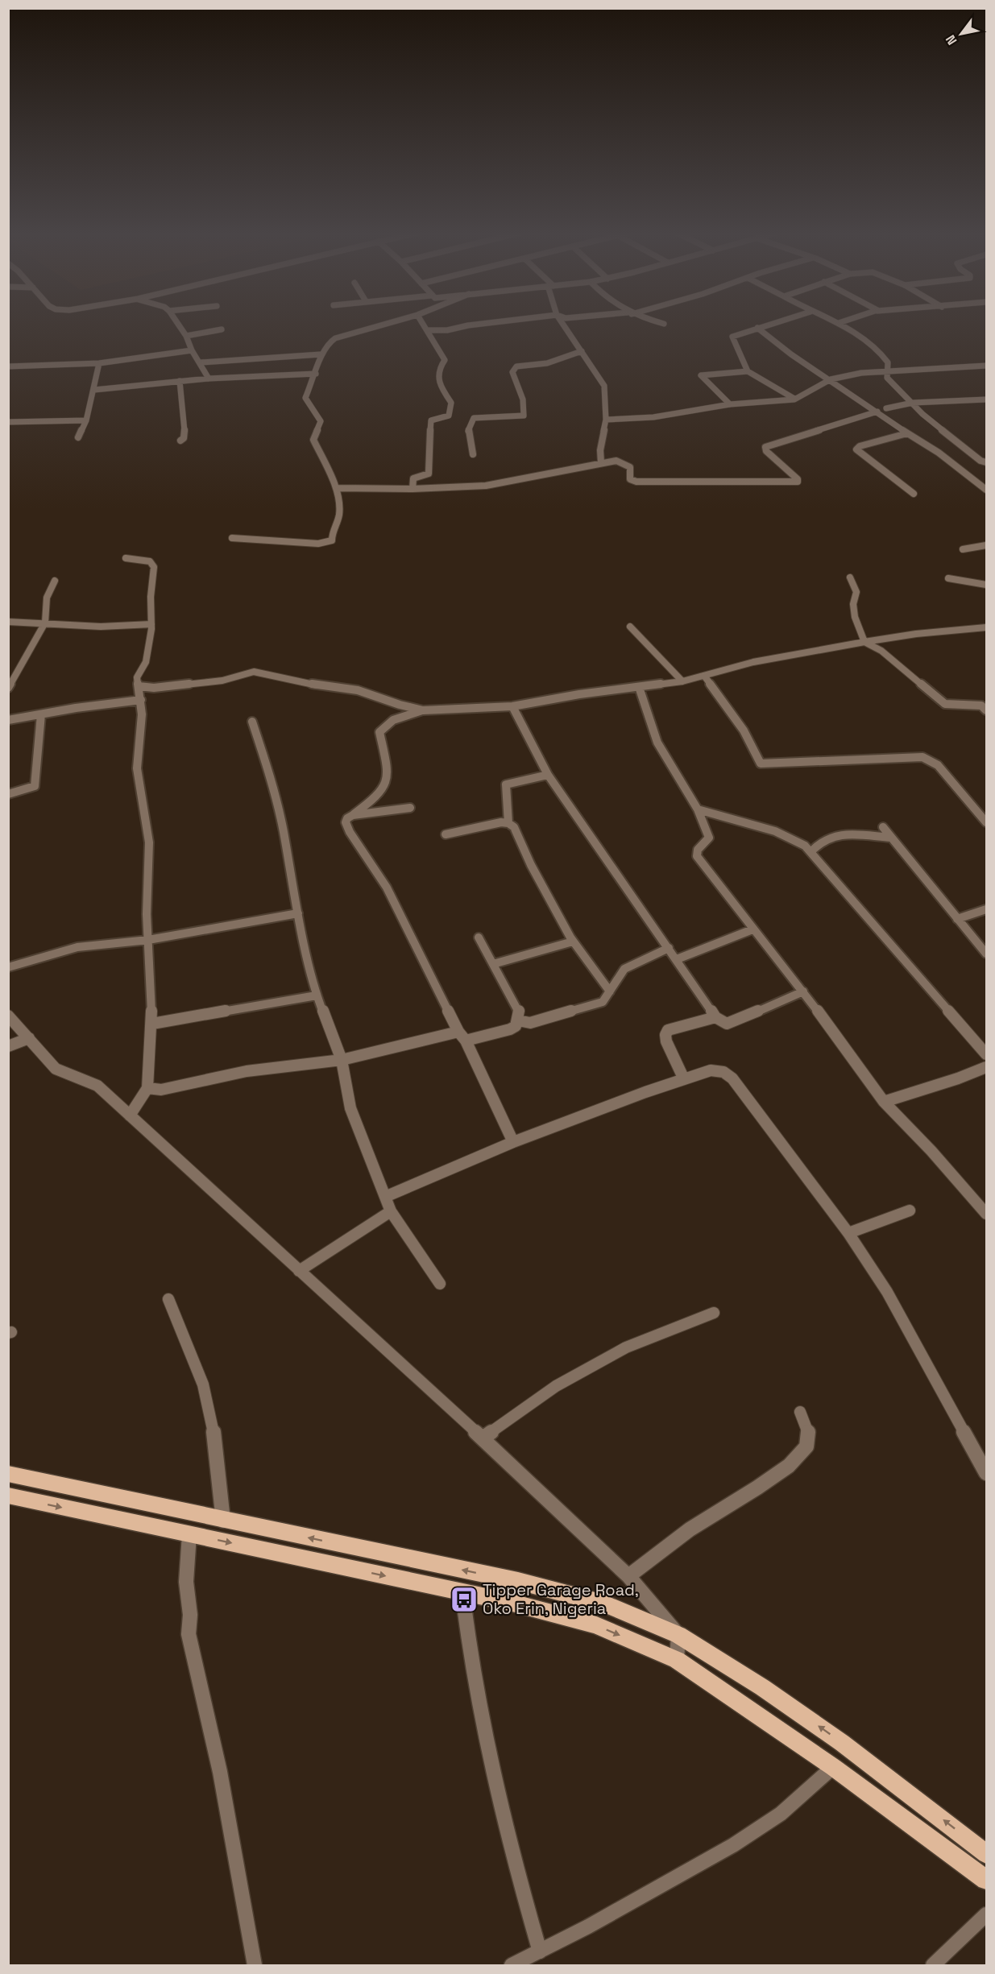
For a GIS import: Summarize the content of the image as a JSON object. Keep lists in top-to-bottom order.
{
  "places": {
    "bus stop": ["Tipper Garage Road, Oko Erin, Nigeria"]
  },
  "north": "bottom left"
}
